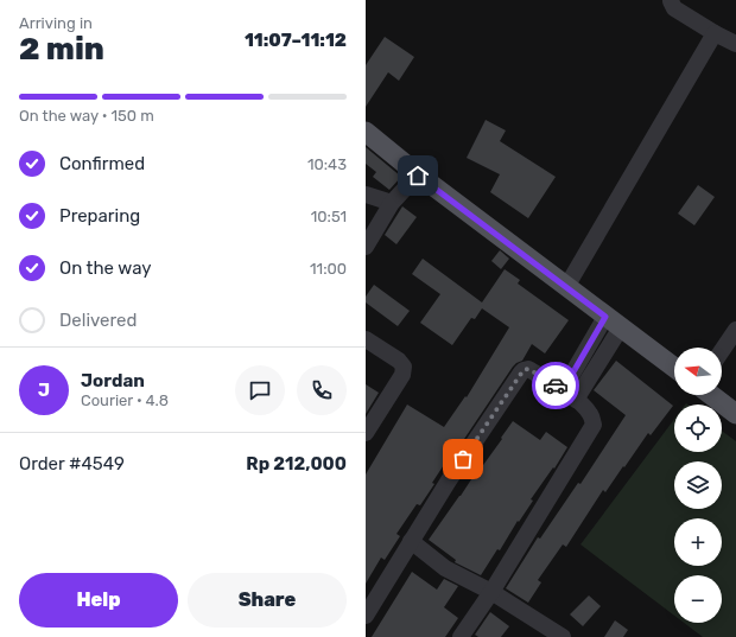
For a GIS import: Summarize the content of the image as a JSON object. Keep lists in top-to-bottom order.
{
  "north": "left",
  "page": {
    "heading": ["2 min", "Arriving in", "11:07–11:12"],
    "panel": [
      "Jordan",
      "Courier · 4.8",
      "Order #4549",
      "Rp 212,000"
    ],
    "bar": "On the way · 150 m",
    "list": [
      ["Confirmed", "10:43"],
      ["Preparing", "10:51"],
      ["On the way", "11:00"],
      "Delivered"
    ],
    "map_buttons": ["+", "−"],
    "round": "J",
    "buttons": ["Help", "Share"]
  }
}
